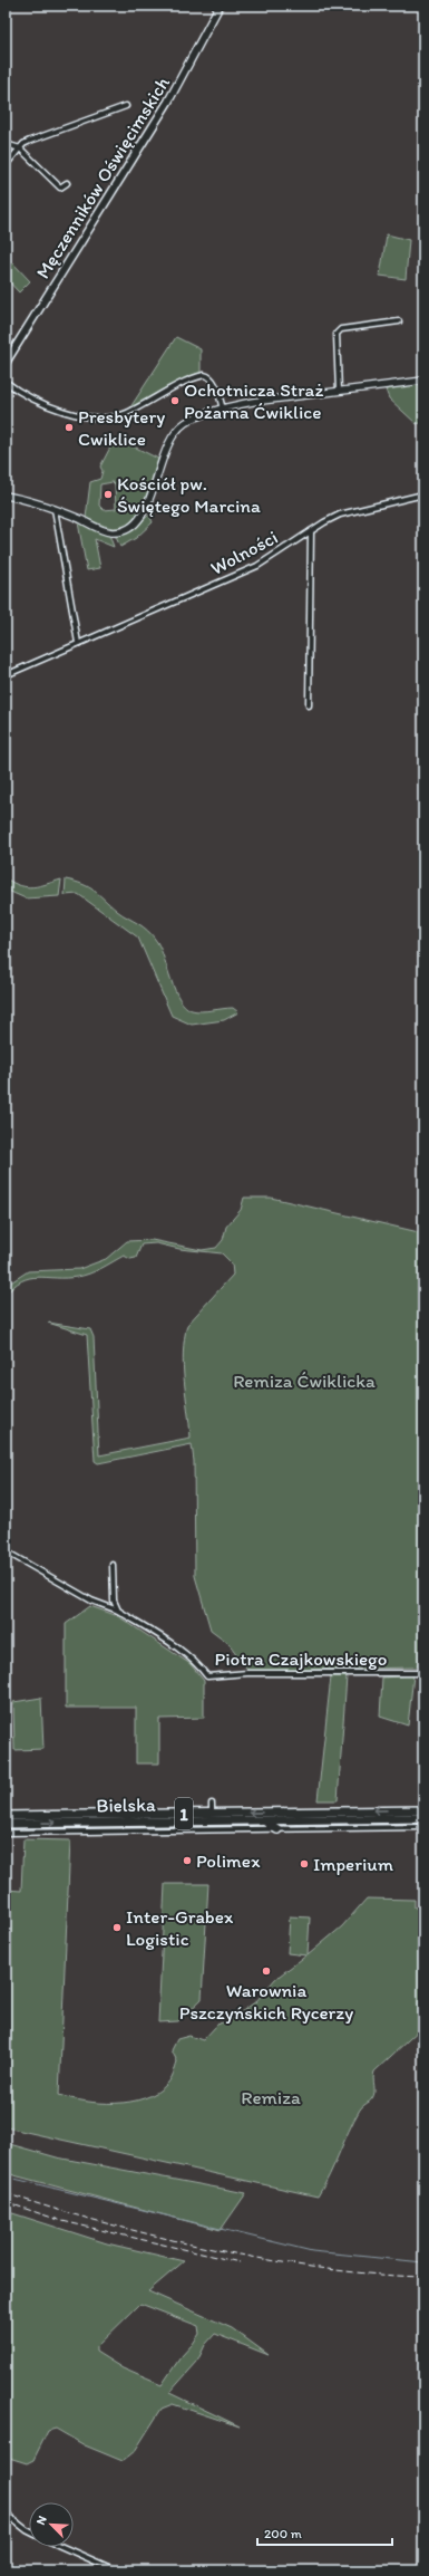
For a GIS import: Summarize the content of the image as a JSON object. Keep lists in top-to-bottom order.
{
  "streets": {
    "main road": ["Męczenników Oświęcimskich", "Bielska", "1"],
    "street": ["Wolności", "Piotra Czajkowskiego"]
  },
  "crossings": [
    ["Bielska", "1"]
  ],
  "parks": ["Remiza Ćwiklicka", "Remiza"],
  "places": [
    "Ochotnicza Straż Pożarna Ćwiklice",
    "Presbytery Cwiklice",
    "Kościół pw. Świętego Marcina",
    "Polimex",
    "Imperium",
    "Inter-Grabex Logistic",
    "Warownia Pszczyńskich Rycerzy"
  ],
  "scale_bar": "200 m",
  "north": "top left"
}
